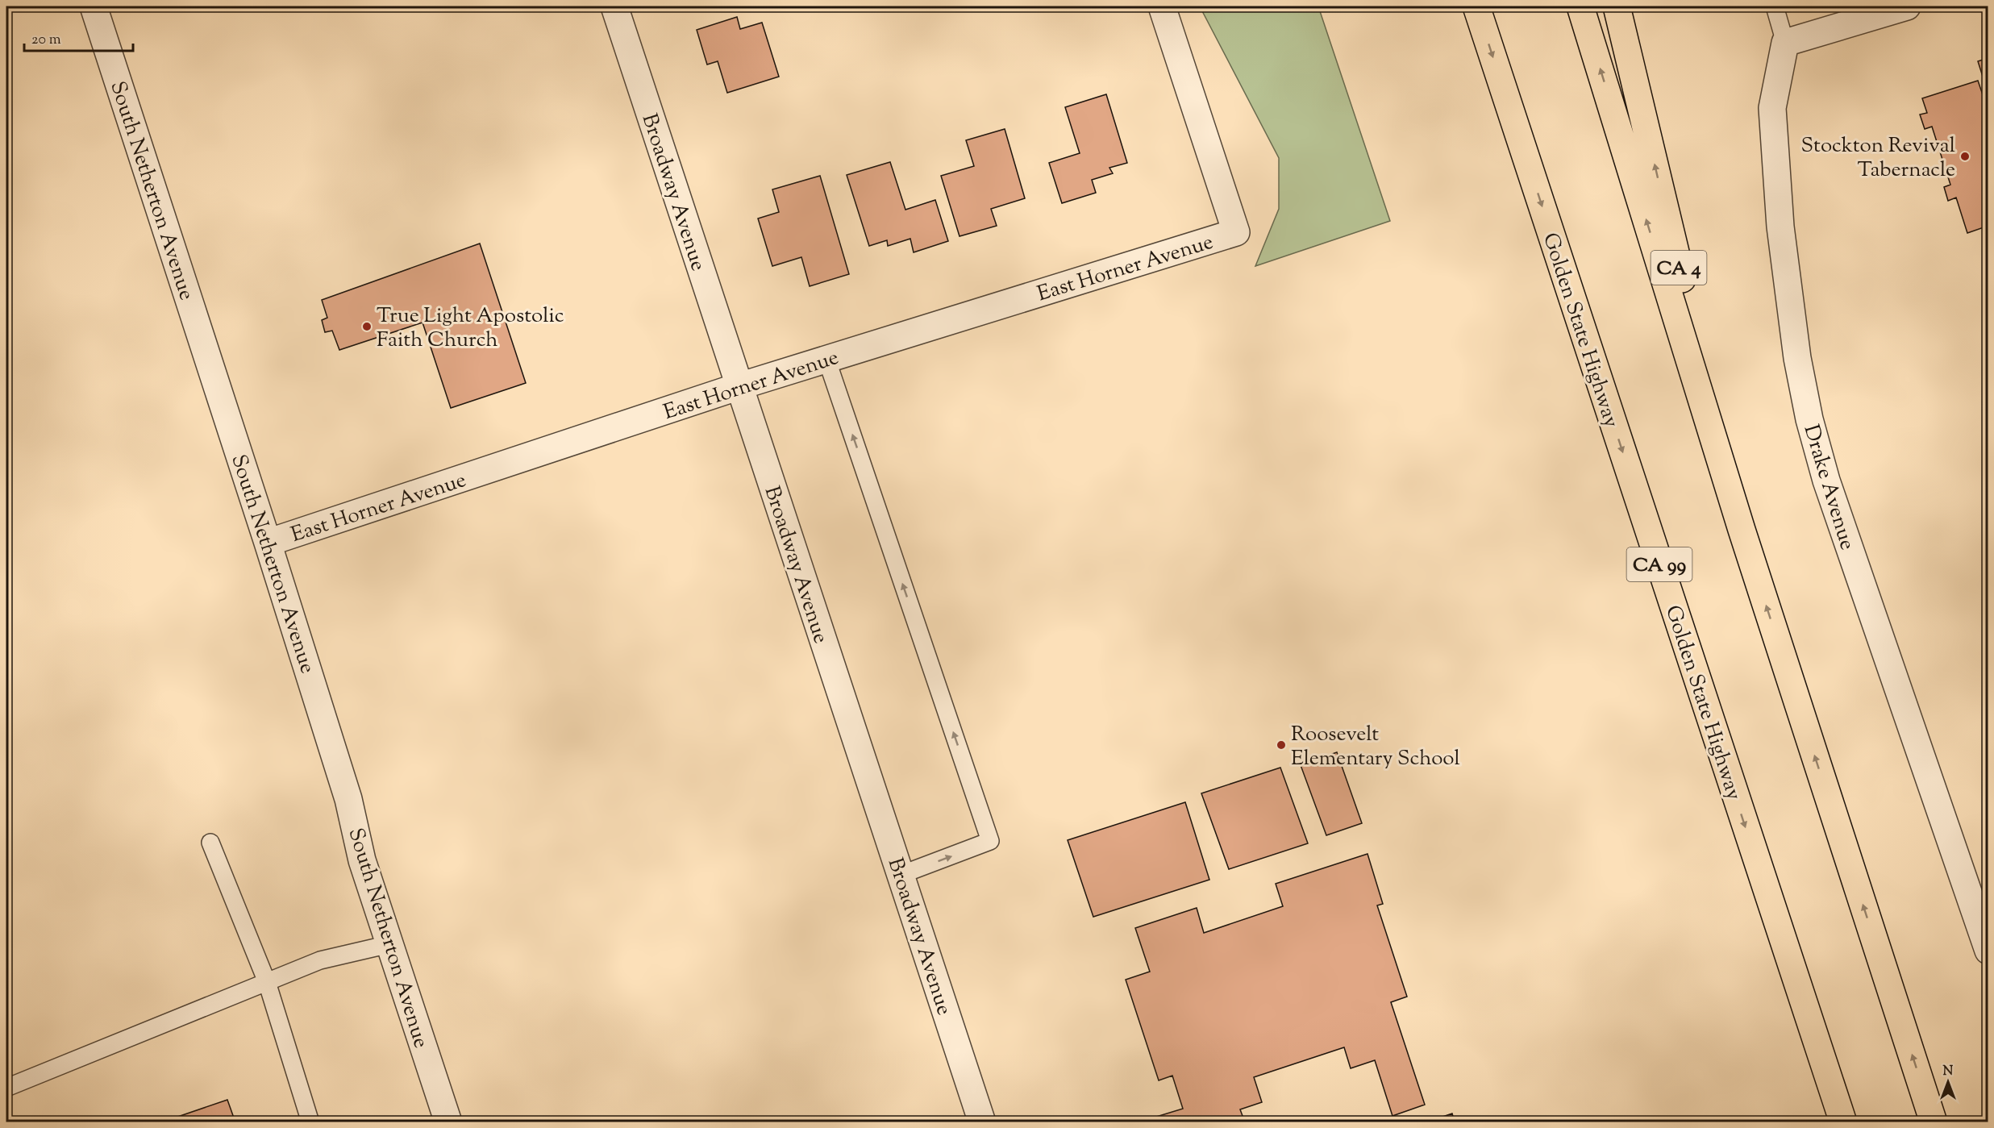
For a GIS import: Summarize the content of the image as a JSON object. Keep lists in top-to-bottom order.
{
  "streets": {
    "highway": ["CA 4", "Golden State Highway", "CA 99"],
    "street": [
      "South Netherton Avenue",
      "Broadway Avenue",
      "East Horner Avenue",
      "Drake Avenue"
    ]
  },
  "crossings": [
    ["South Netherton Avenue", "East Horner Avenue"],
    ["Broadway Avenue", "East Horner Avenue"]
  ],
  "places": ["Stockton Revival Tabernacle", "True Light Apostolic Faith Church", "Roosevelt Elementary School"],
  "scale_bar": "20 m",
  "north": "top"
}
